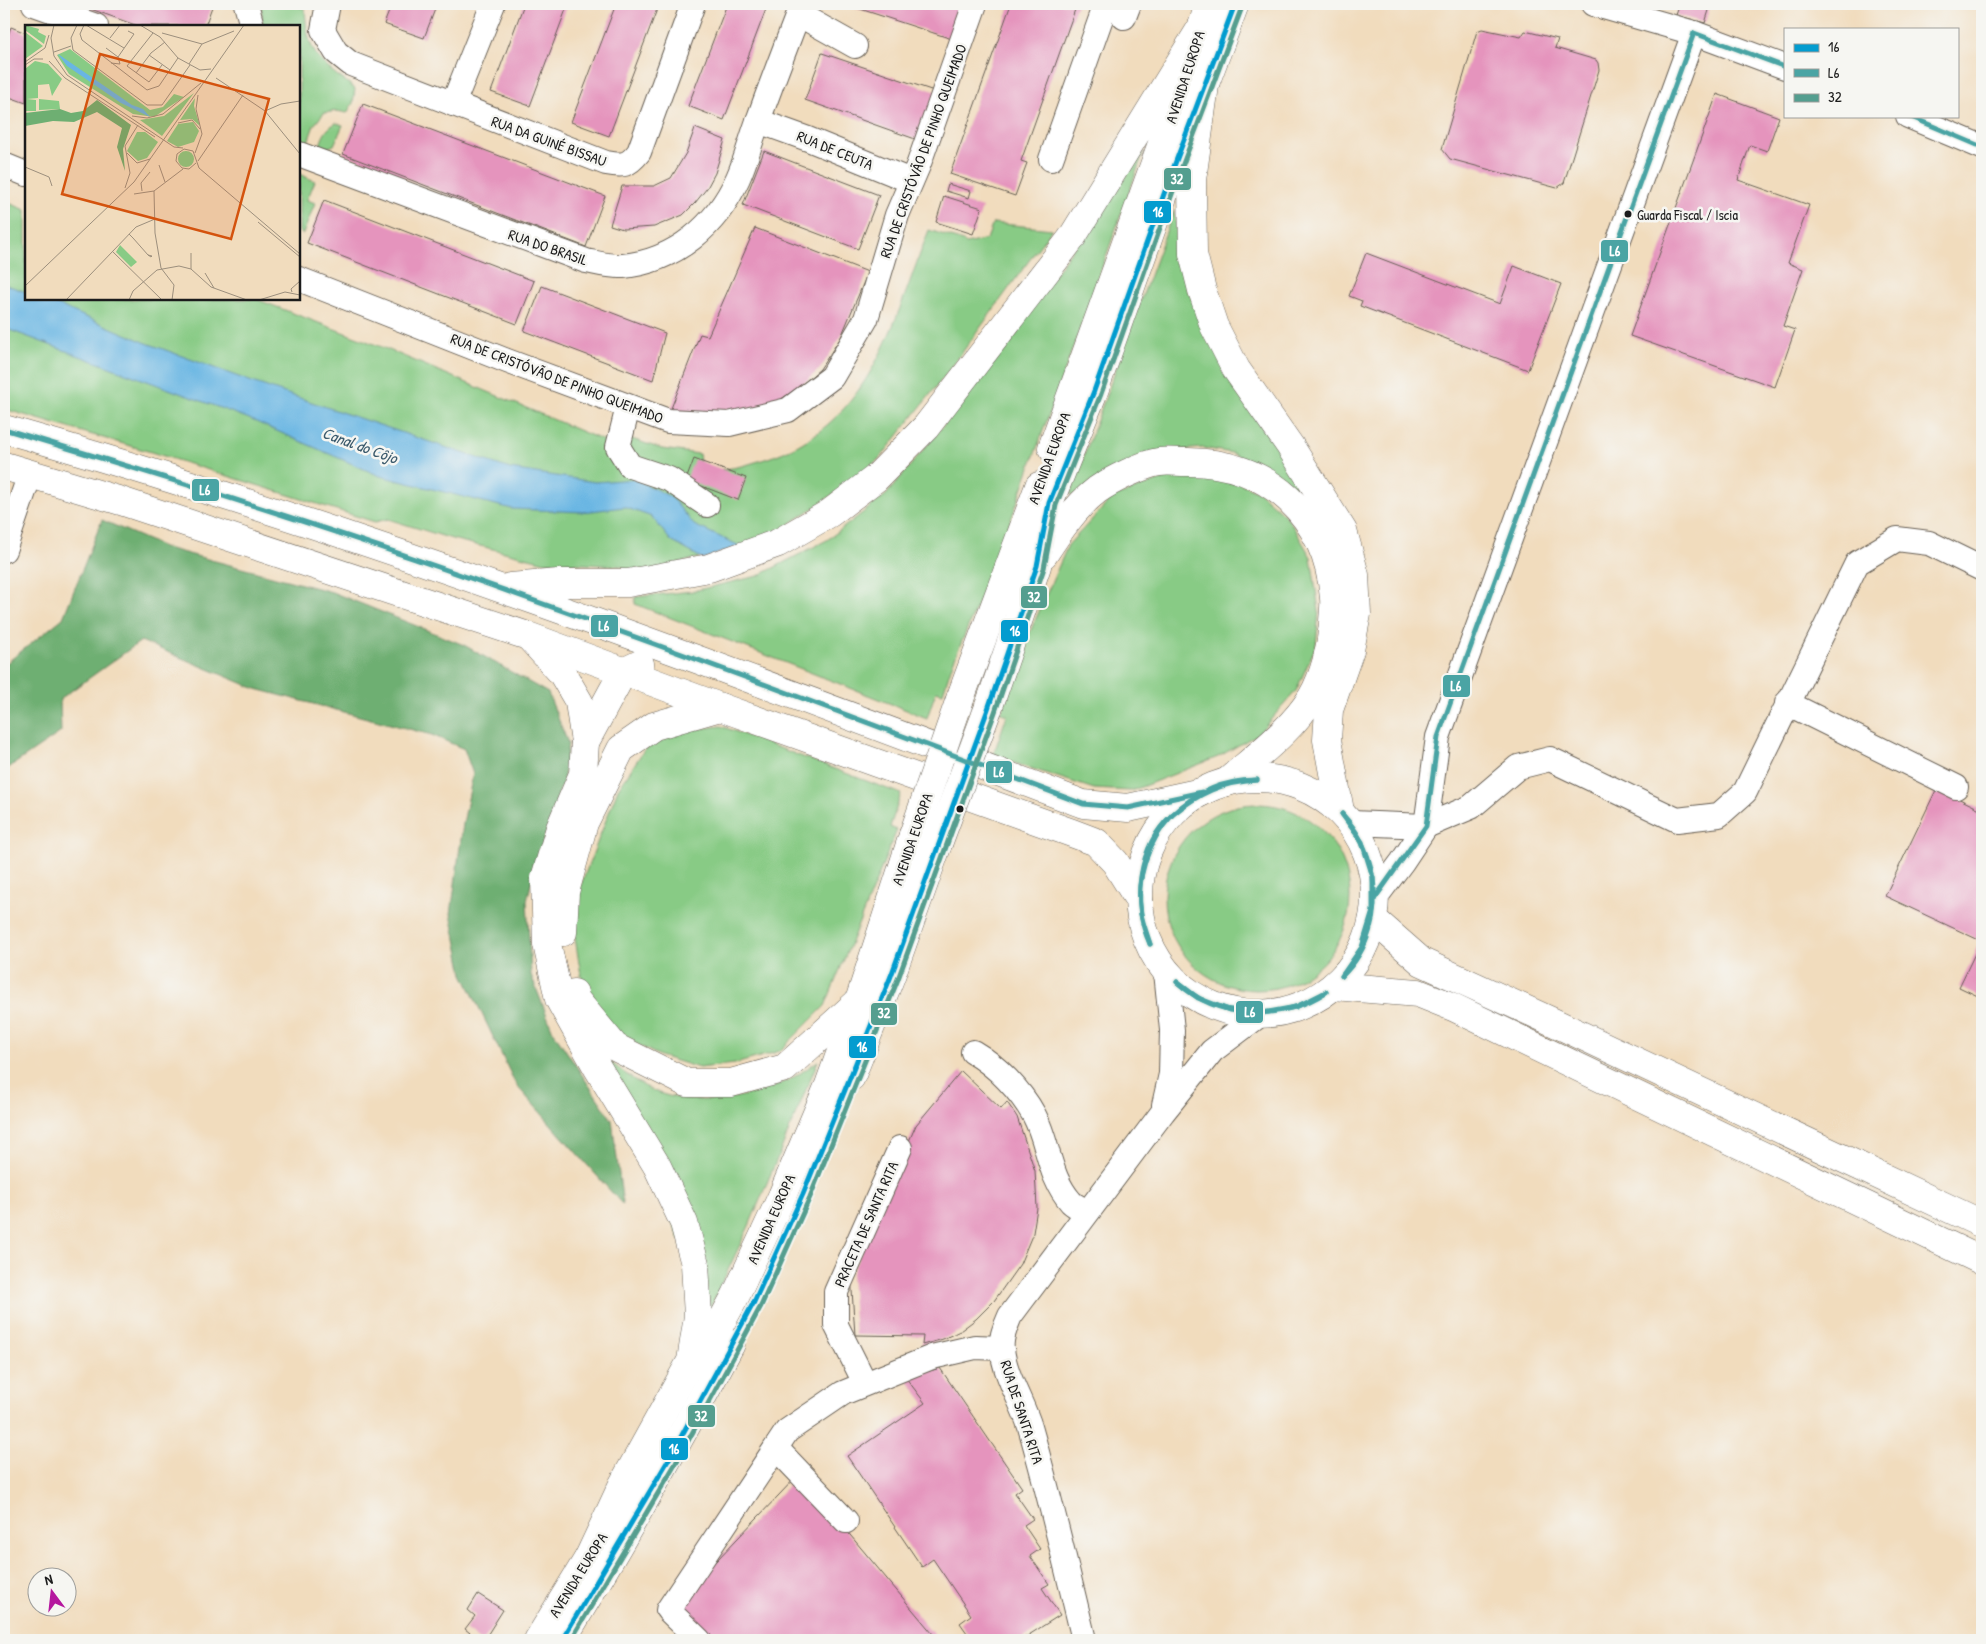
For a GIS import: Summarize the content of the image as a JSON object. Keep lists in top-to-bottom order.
{
  "streets": {
    "main road": ["AVENIDA EUROPA"],
    "street": [
      "RUA DA GUINÉ BISSAU",
      "RUA DE CEUTA",
      "RUA DE CRISTÓVÃO DE PINHO QUEIMADO",
      "RUA DO BRASIL",
      "PRACETA DE SANTA RITA",
      "RUA DE SANTA RITA"
    ]
  },
  "crossings": [
    ["RUA DE CEUTA", "RUA DE CRISTÓVÃO DE PINHO QUEIMADO"],
    ["RUA DE CEUTA", "RUA DO BRASIL"]
  ],
  "water": ["Canal do Côjo"],
  "places": ["Guarda Fiscal / Iscia"],
  "lines": ["transit line 16", "transit line 32", "transit line L6"],
  "legend": ["16", "L6", "32"],
  "north": "top"
}
